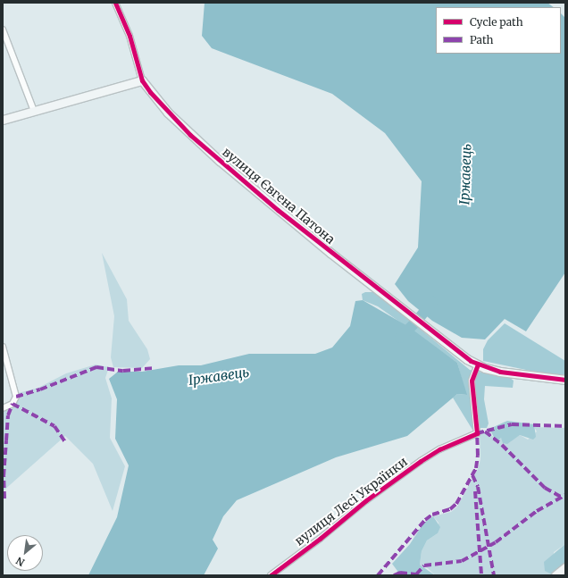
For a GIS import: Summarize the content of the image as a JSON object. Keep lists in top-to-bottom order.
{
  "streets": {
    "street": ["вулиця Євгена Патона", "вулиця Лесі Українки"]
  },
  "crossings": [
    ["вулиця Євгена Патона", "вулиця Лесі Українки"]
  ],
  "water": ["Іржавець"],
  "legend": ["Cycle path", "Path"],
  "north": "bottom left"
}
